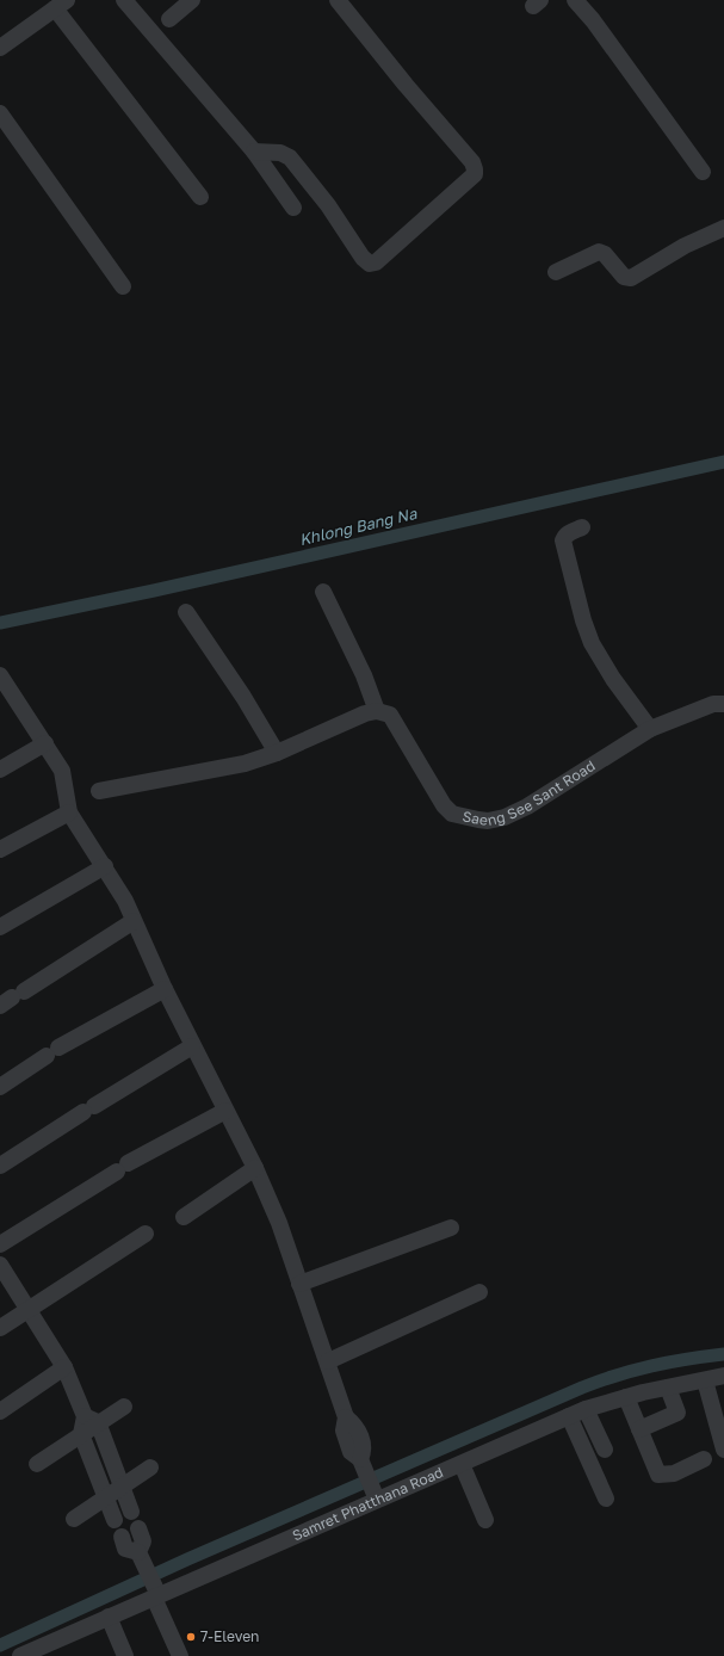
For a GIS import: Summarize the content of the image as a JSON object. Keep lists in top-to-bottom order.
{
  "streets": {
    "street": ["Saeng See Sant Road", "Samret Phatthana Road"]
  },
  "water": ["Khlong Bang Na"],
  "places": ["7-Eleven"]
}
